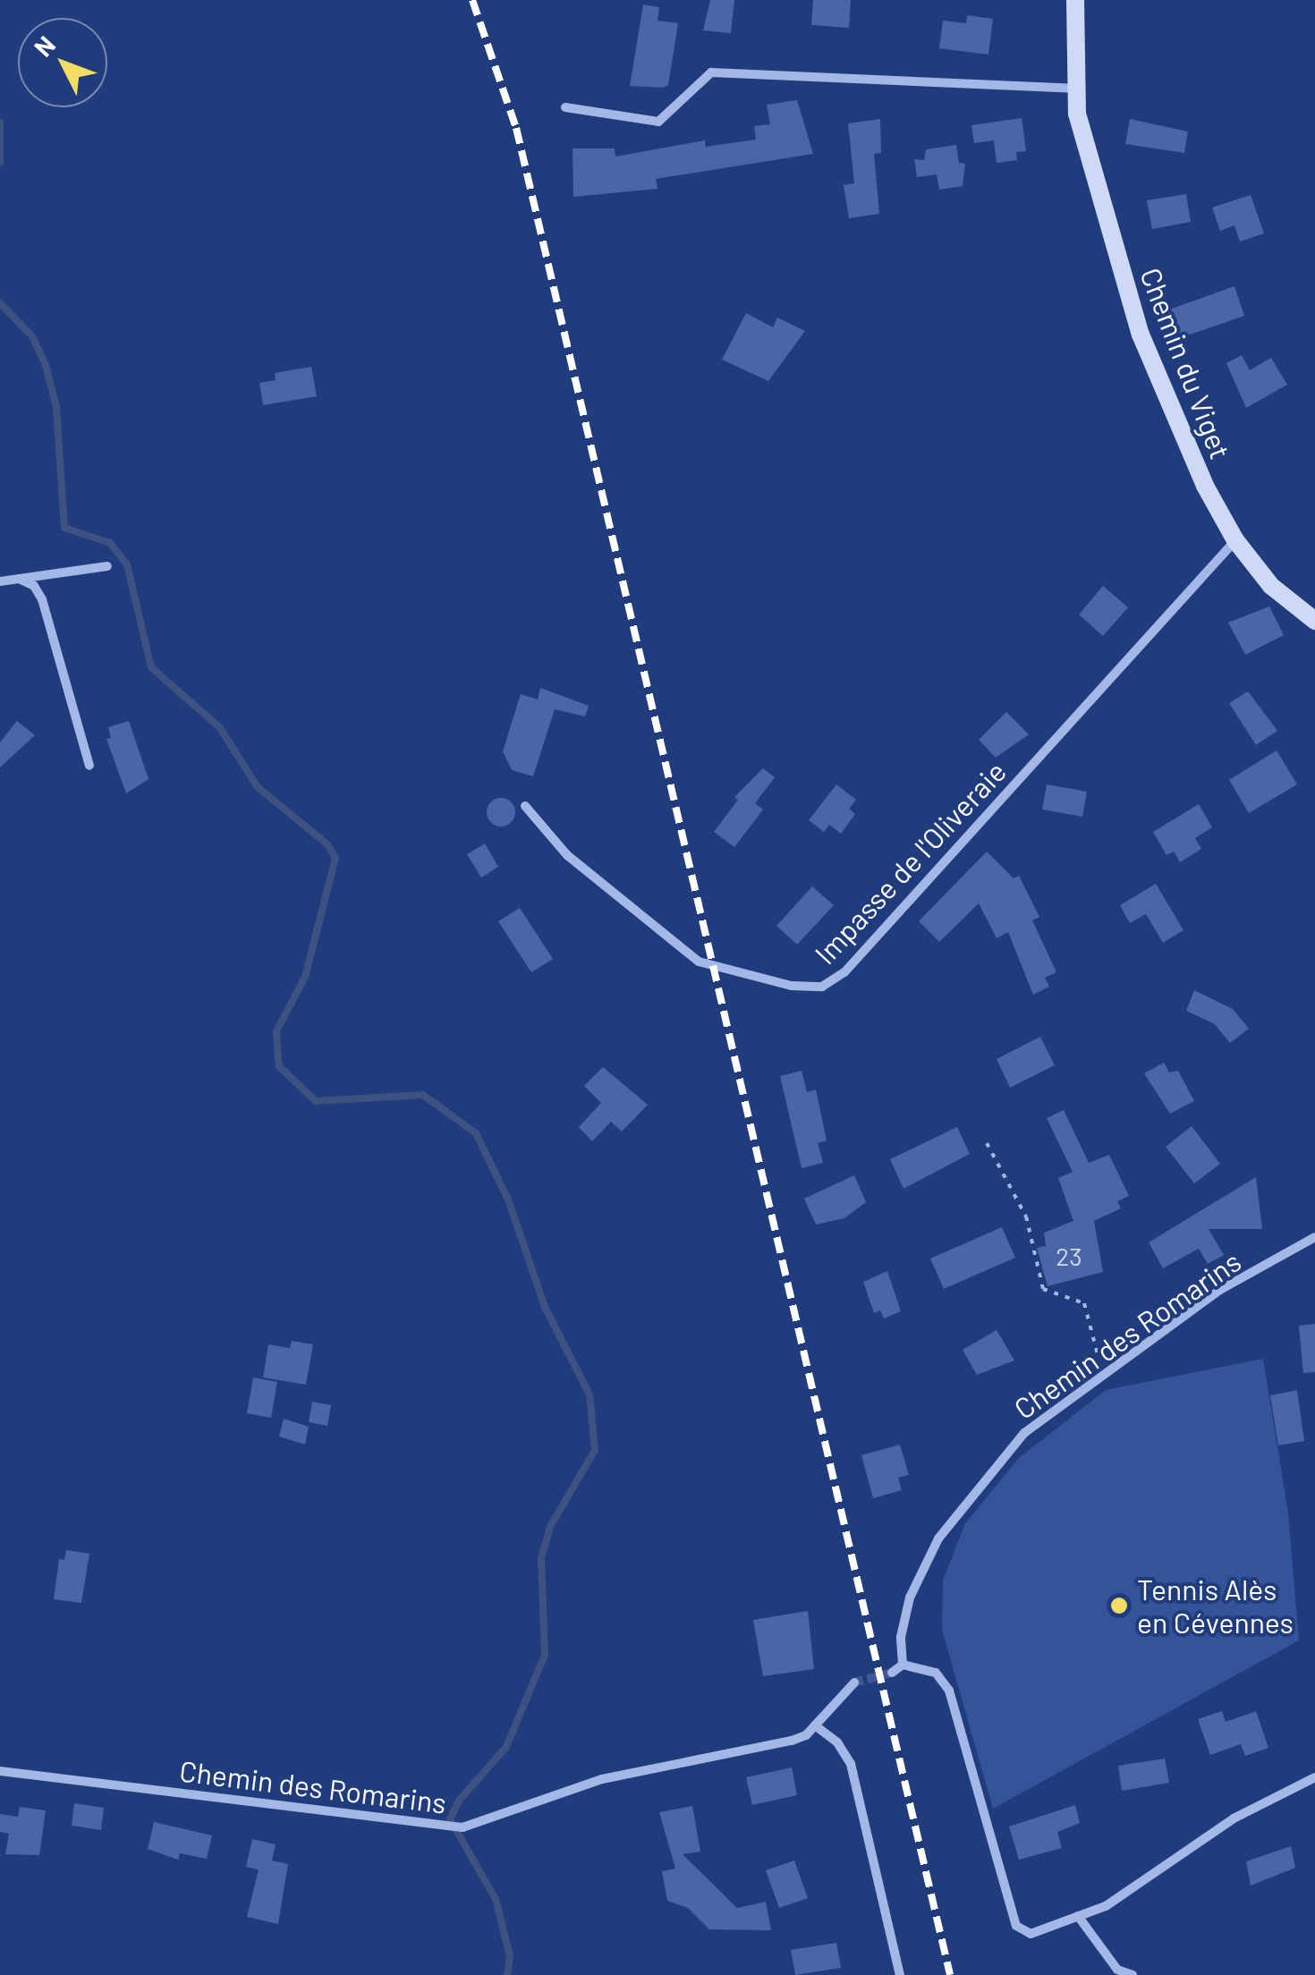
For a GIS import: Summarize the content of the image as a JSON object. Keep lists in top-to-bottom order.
{
  "streets": {
    "street": ["Chemin du Viget", "Impasse de l'Oliveraie", "Chemin des Romarins"]
  },
  "crossings": [
    ["Chemin du Viget", "Impasse de l'Oliveraie"]
  ],
  "places": ["Tennis Alès en Cévennes"],
  "house_numbers": ["23"],
  "north": "top left"
}
